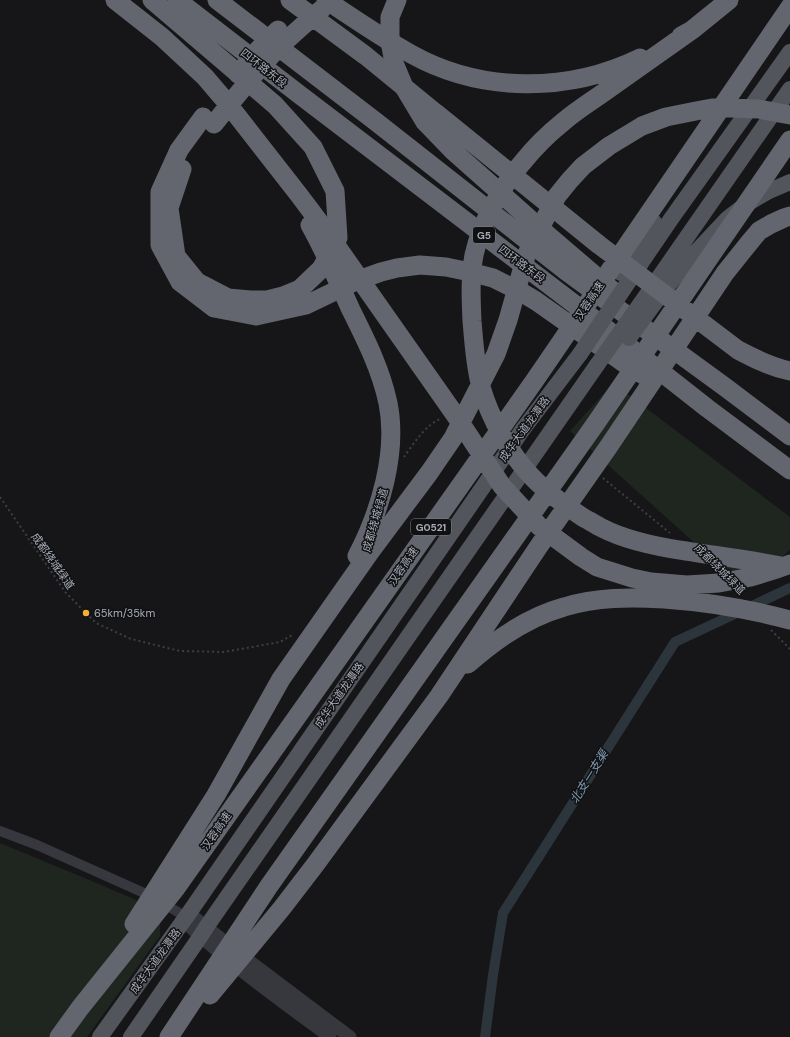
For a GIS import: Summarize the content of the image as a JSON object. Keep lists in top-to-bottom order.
{
  "streets": {
    "highway": [
      "四环路东段",
      "G5",
      "汉蓉高速",
      "G0521"
    ],
    "main road": ["成华大道龙潭路"],
    "path": ["成都绕城绿道"]
  },
  "water": ["北支一支渠"],
  "places": ["65km/35km"]
}
